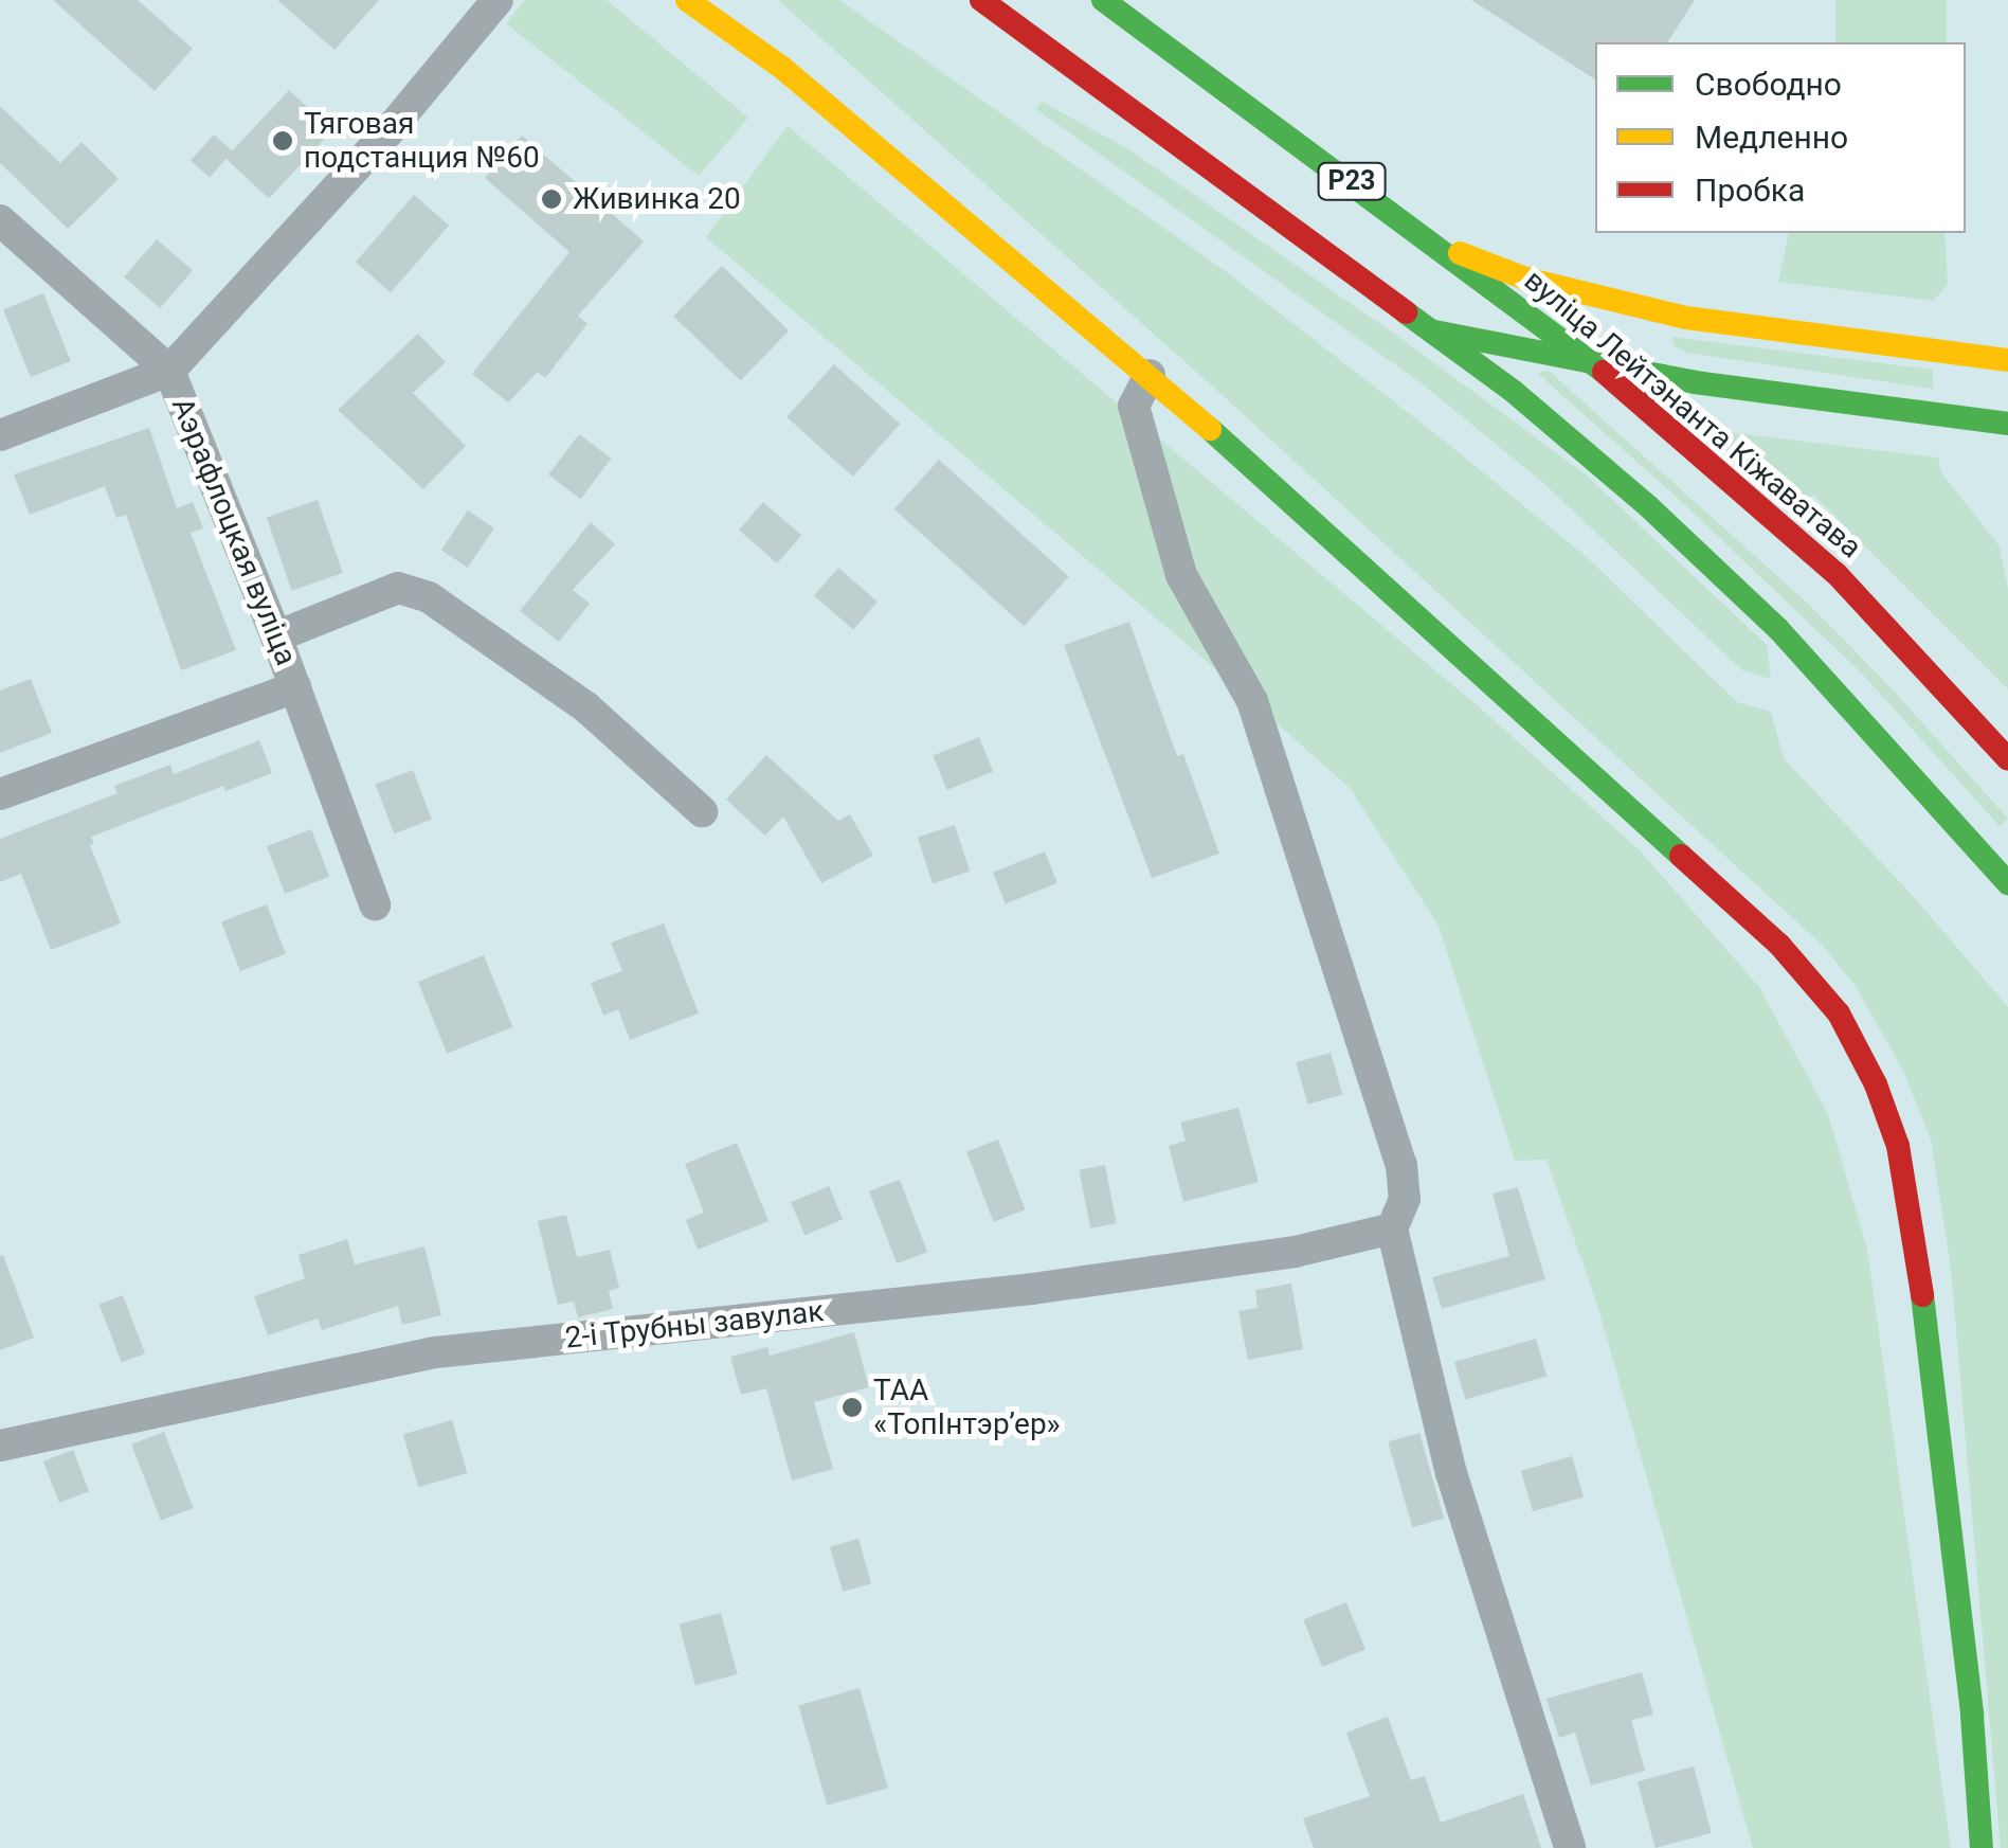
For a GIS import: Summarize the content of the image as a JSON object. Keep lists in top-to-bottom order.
{
  "streets": {
    "main road": ["Р23", "вуліца Лейтэнанта Кіжаватава"],
    "street": ["Аэрафлоцкая вуліца", "2-і Трубны завулак"]
  },
  "places": ["Тяговая подстанция №60", "Живинка 20", "ТАА «ТопІнтэрʼер»"],
  "legend": ["Свободно", "Медленно", "Пробка"]
}
